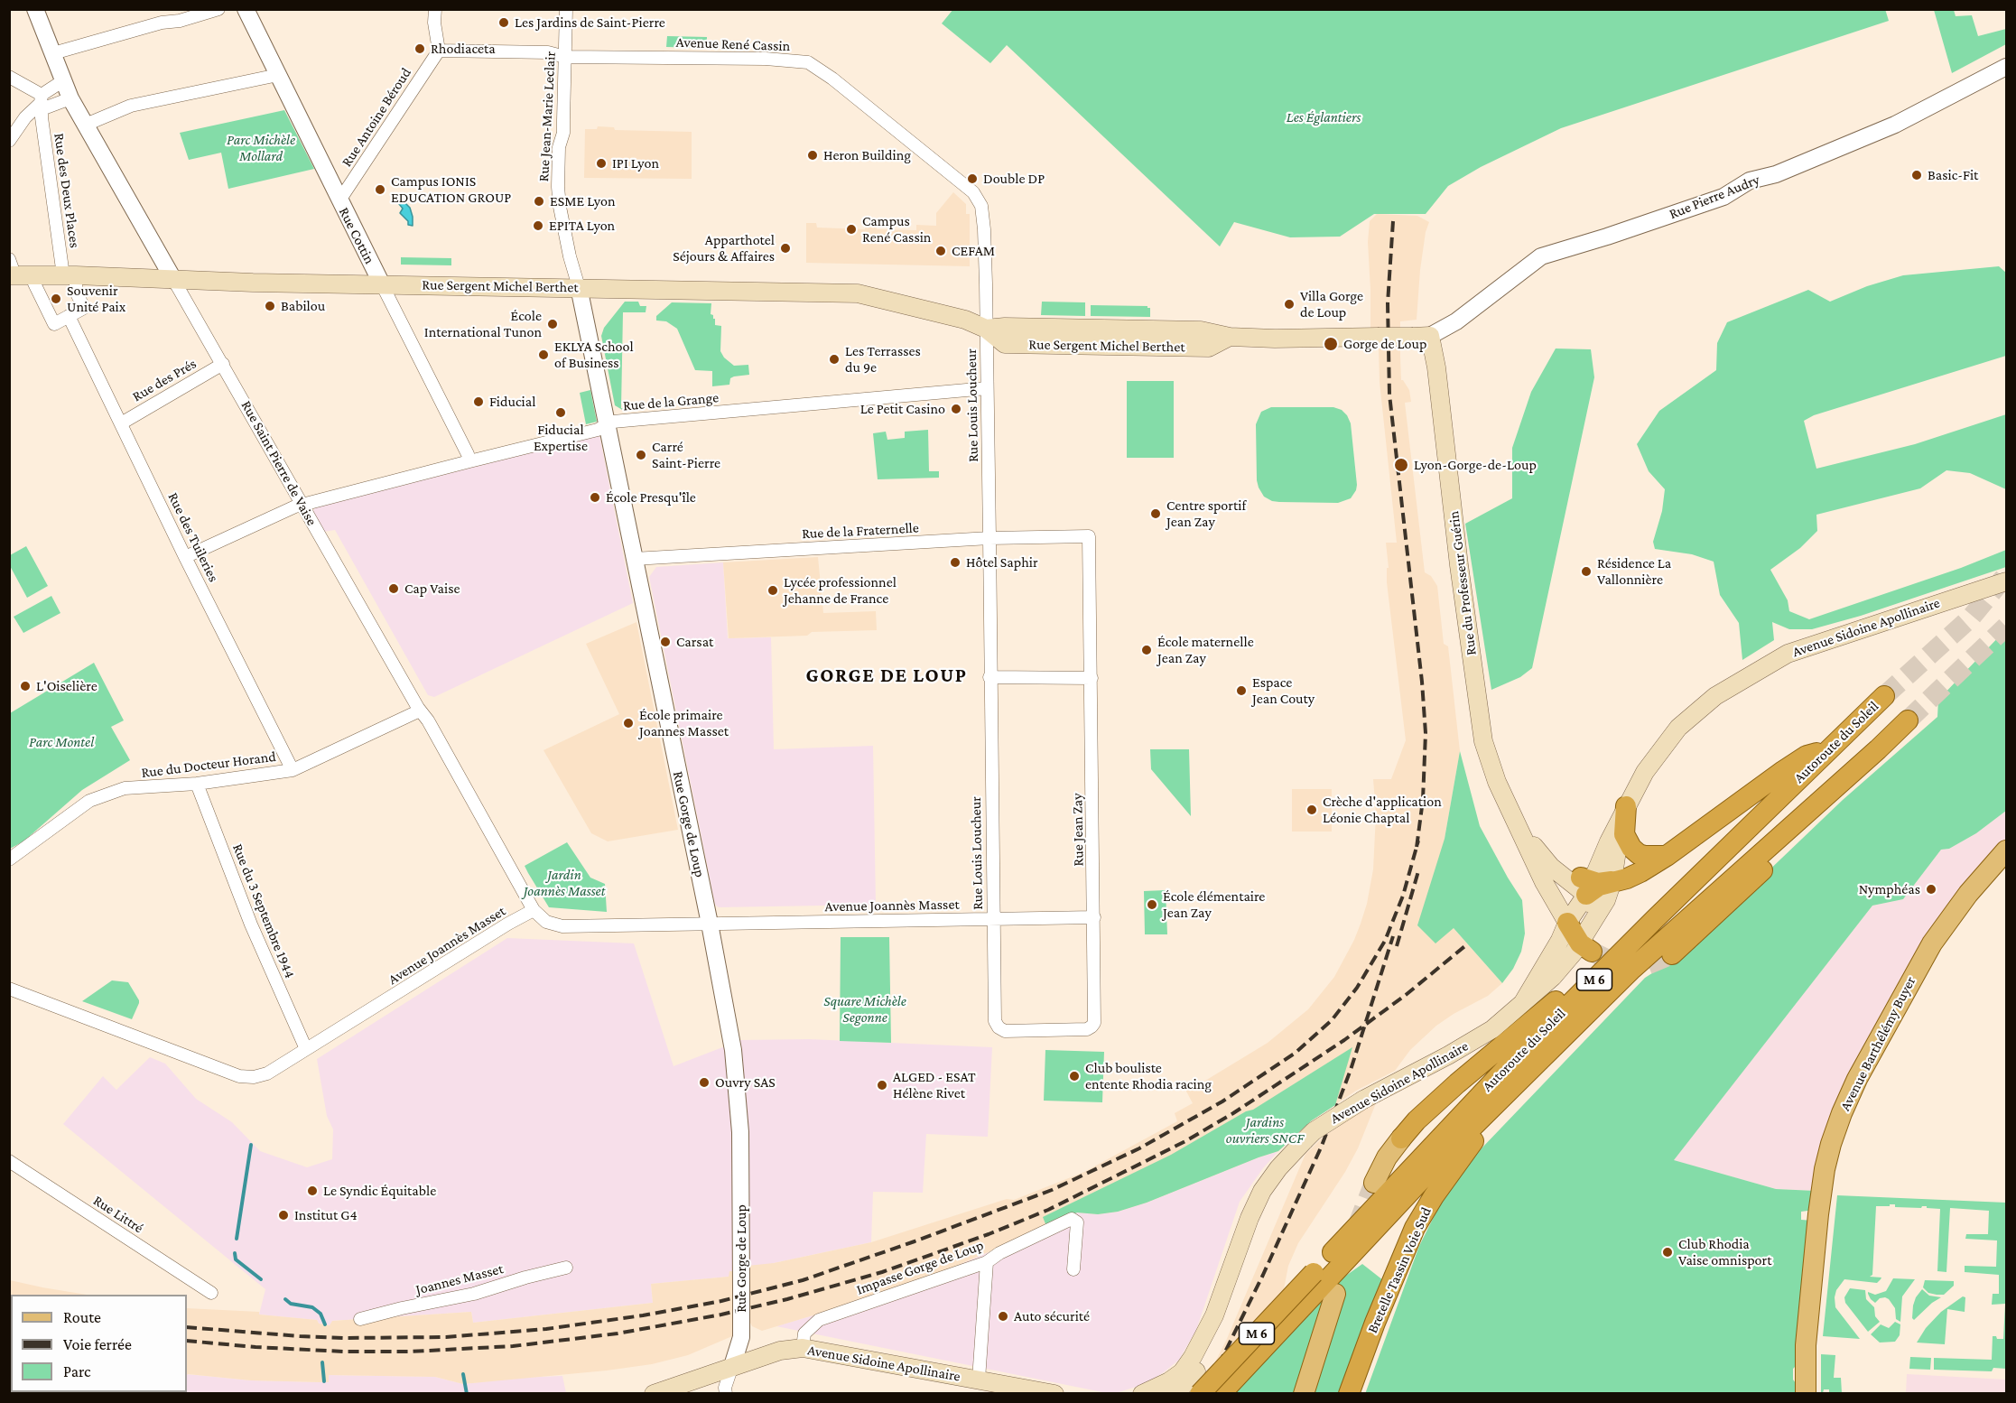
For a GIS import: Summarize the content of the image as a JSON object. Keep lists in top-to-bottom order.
{
  "streets": {
    "highway": ["Autoroute du Soleil", "M 6", "Bretelle Tassin Voie Sud"],
    "main road": [
      "Rue Sergent Michel Berthet",
      "Rue du Professeur Guérin",
      "Avenue Sidoine Apollinaire",
      "Avenue Barthélémy Buyer"
    ],
    "street": [
      "Avenue René Cassin",
      "Rue Jean-Marie Leclair",
      "Rue Antoine Béroud",
      "Rue des Deux Places",
      "Rue Pierre Audry",
      "Rue Cottin",
      "Rue des Prés",
      "Rue de la Grange",
      "Rue Louis Loucheur",
      "Rue Saint Pierre de Vaise",
      "Rue de la Fraternelle",
      "Rue des Tuileries",
      "Rue du Docteur Horand",
      "Rue Gorge de Loup",
      "Rue Jean Zay",
      "Avenue Joannès Masset",
      "Rue du 3 Septembre 1944",
      "Rue Littré",
      "Impasse Gorge de Loup",
      "Joannes Masset"
    ]
  },
  "crossings": [
    ["Avenue René Cassin", "Rue Jean-Marie Leclair"],
    ["Avenue René Cassin", "Rue Antoine Béroud"],
    ["Avenue René Cassin", "Rue Sergent Michel Berthet"],
    ["Avenue René Cassin", "Rue Louis Loucheur"],
    ["Rue Jean-Marie Leclair", "Rue Sergent Michel Berthet"],
    ["Rue Jean-Marie Leclair", "Rue Gorge de Loup"],
    ["Rue Antoine Béroud", "Rue Cottin"],
    ["Rue des Deux Places", "Rue Sergent Michel Berthet"],
    ["Rue des Deux Places", "Rue des Tuileries"],
    ["Rue Pierre Audry", "Rue Sergent Michel Berthet"],
    ["Rue Pierre Audry", "Rue du Professeur Guérin"],
    ["Rue Cottin", "Rue Sergent Michel Berthet"],
    ["Rue Cottin", "Rue de la Grange"],
    ["Rue Sergent Michel Berthet", "Rue Louis Loucheur"],
    ["Rue Sergent Michel Berthet", "Rue Saint Pierre de Vaise"],
    ["Rue Sergent Michel Berthet", "Rue du Professeur Guérin"],
    ["Rue Sergent Michel Berthet", "Rue Gorge de Loup"],
    ["Rue des Prés", "Rue Saint Pierre de Vaise"],
    ["Rue des Prés", "Rue des Tuileries"],
    ["Rue de la Grange", "Rue Louis Loucheur"],
    ["Rue de la Grange", "Rue Saint Pierre de Vaise"],
    ["Rue de la Grange", "Rue des Tuileries"],
    ["Rue de la Grange", "Rue Gorge de Loup"],
    ["Rue Louis Loucheur", "Rue de la Fraternelle"],
    ["Rue Louis Loucheur", "Rue Jean Zay"],
    ["Rue Louis Loucheur", "Avenue Joannès Masset"],
    ["Rue Saint Pierre de Vaise", "Rue du Docteur Horand"],
    ["Rue Saint Pierre de Vaise", "Avenue Joannès Masset"],
    ["Rue de la Fraternelle", "Rue Gorge de Loup"],
    ["Rue de la Fraternelle", "Rue Jean Zay"],
    ["Rue des Tuileries", "Rue du Docteur Horand"],
    ["Rue du Professeur Guérin", "Avenue Sidoine Apollinaire"],
    ["Avenue Sidoine Apollinaire", "Rue Gorge de Loup"],
    ["Avenue Sidoine Apollinaire", "Impasse Gorge de Loup"],
    ["Autoroute du Soleil", "Bretelle Tassin Voie Sud"],
    ["Rue du Docteur Horand", "Rue du 3 Septembre 1944"],
    ["Rue Gorge de Loup", "Avenue Joannès Masset"],
    ["Rue Jean Zay", "Avenue Joannès Masset"],
    ["Avenue Joannès Masset", "Rue du 3 Septembre 1944"]
  ],
  "districts": ["GORGE DE LOUP"],
  "parks": [
    "Les Églantiers",
    "Parc Michèle Mollard",
    "Parc Montel",
    "Jardin Joannès Masset",
    "Square Michèle Segonne",
    "Jardins ouvriers SNCF"
  ],
  "places": [
    "Les Jardins de Saint-Pierre",
    "Rhodiaceta",
    "Heron Building",
    "IPI Lyon",
    "Basic-Fit",
    "Double DP",
    "Campus IONIS EDUCATION GROUP",
    "ESME Lyon",
    "EPITA Lyon",
    "Campus René Cassin",
    "Apparthotel Séjours & Affaires",
    "CEFAM",
    "Souvenir Unité Paix",
    "Villa Gorge de Loup",
    "Babilou",
    "École International Tunon",
    "Gorge de Loup",
    "EKLYA School of Business",
    "Les Terrasses du 9e",
    "Fiducial",
    "Le Petit Casino",
    "Fiducial Expertise",
    "Carré Saint-Pierre",
    "Lyon-Gorge-de-Loup",
    "École Presqu'île",
    "Centre sportif Jean Zay",
    "Hôtel Saphir",
    "Résidence La Vallonnière",
    "Cap Vaise",
    "Lycée professionnel Jehanne de France",
    "Carsat",
    "École maternelle Jean Zay",
    "L'Oiselière",
    "Espace Jean Couty",
    "École primaire Joannes Masset",
    "Crèche d'application Léonie Chaptal",
    "Nymphéas",
    "École élémentaire Jean Zay",
    "Club bouliste entente Rhodia racing",
    "Ouvry SAS",
    "ALGED - ESAT Hélène Rivet",
    "Le Syndic Équitable",
    "Institut G4",
    "Club Rhodia Vaise omnisport",
    "Auto sécurité"
  ],
  "legend": ["Route", "Voie ferrée", "Parc"]
}
